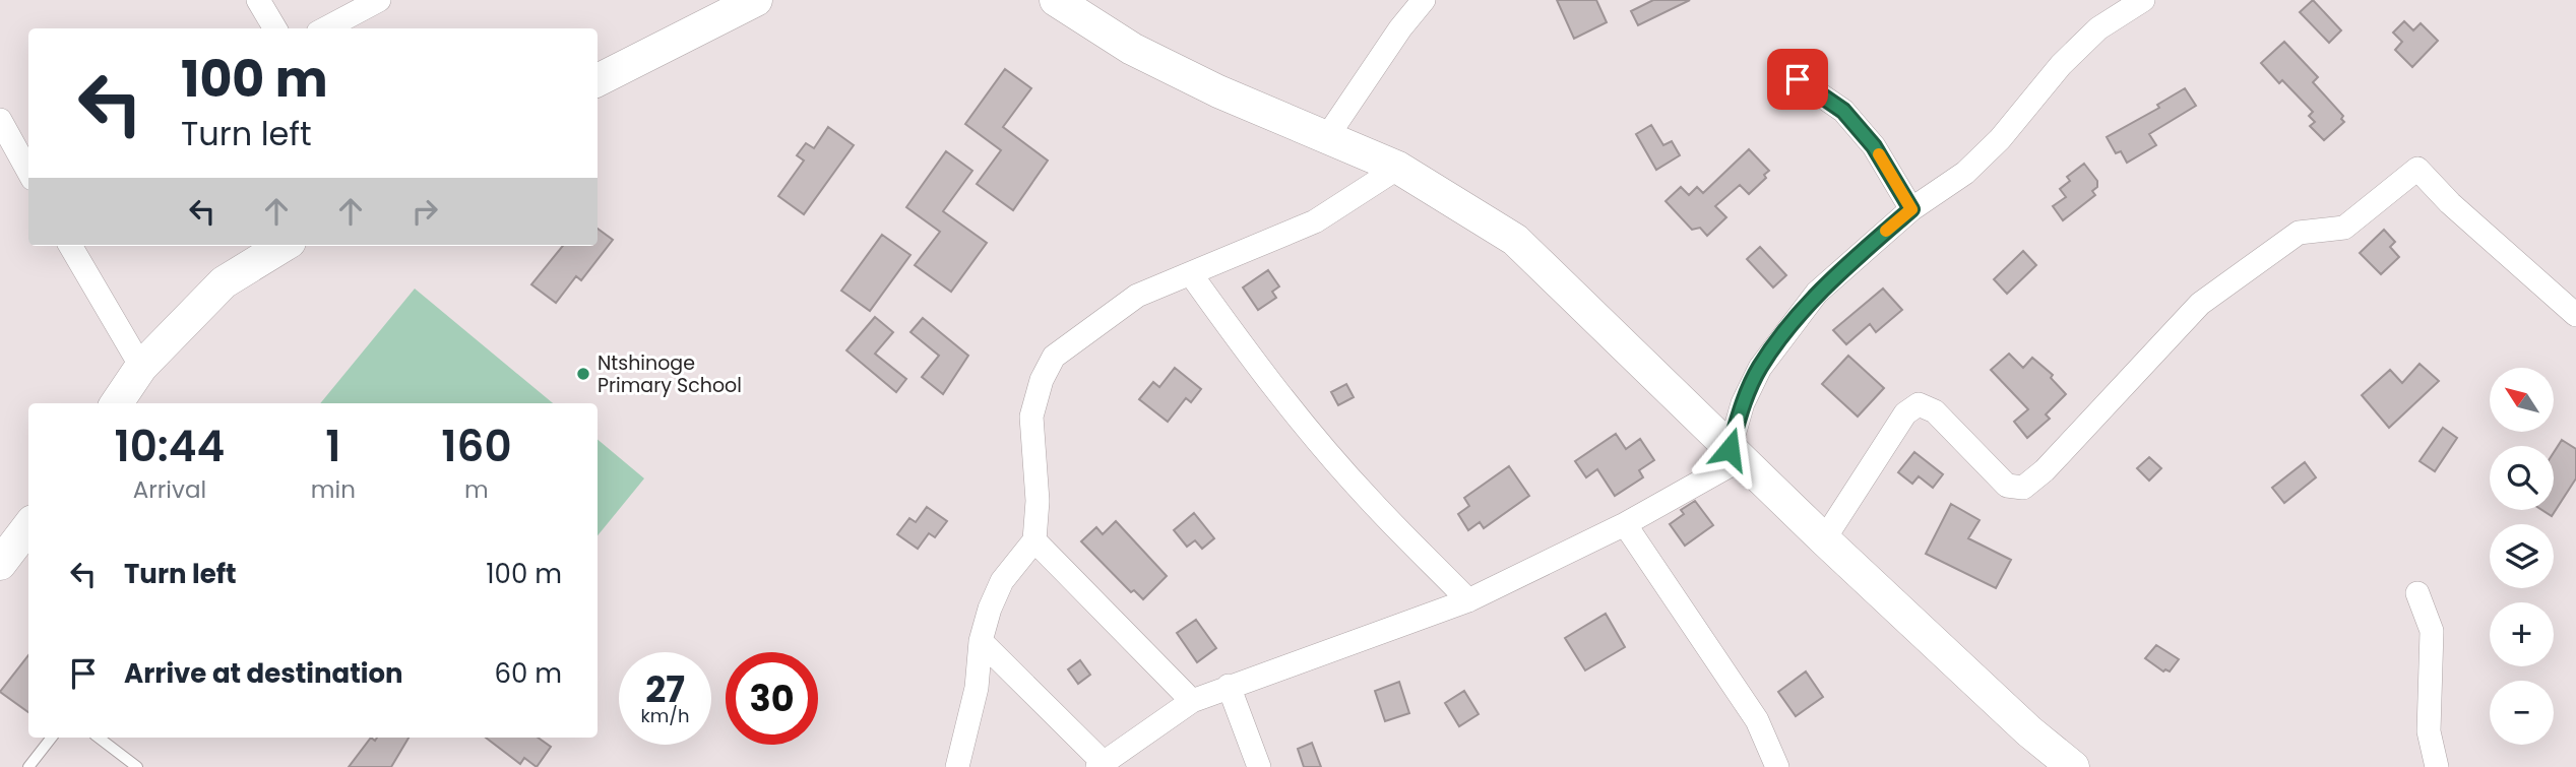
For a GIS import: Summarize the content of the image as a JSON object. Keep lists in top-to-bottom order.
{
  "places": ["Ntshinoge Primary School"],
  "north": "top left",
  "page": {
    "turn": ["100 m", "Turn left"],
    "map_buttons": ["+", "−"],
    "eta": [
      "10:44",
      "Arrival",
      "1",
      "min",
      "160",
      "m"
    ],
    "list": [
      {
        "name": "Turn left",
        "value": "100 m"
      },
      {
        "name": "Arrive at destination",
        "value": "60 m"
      }
    ],
    "speed": "27 km/h",
    "limit": "30"
  }
}
